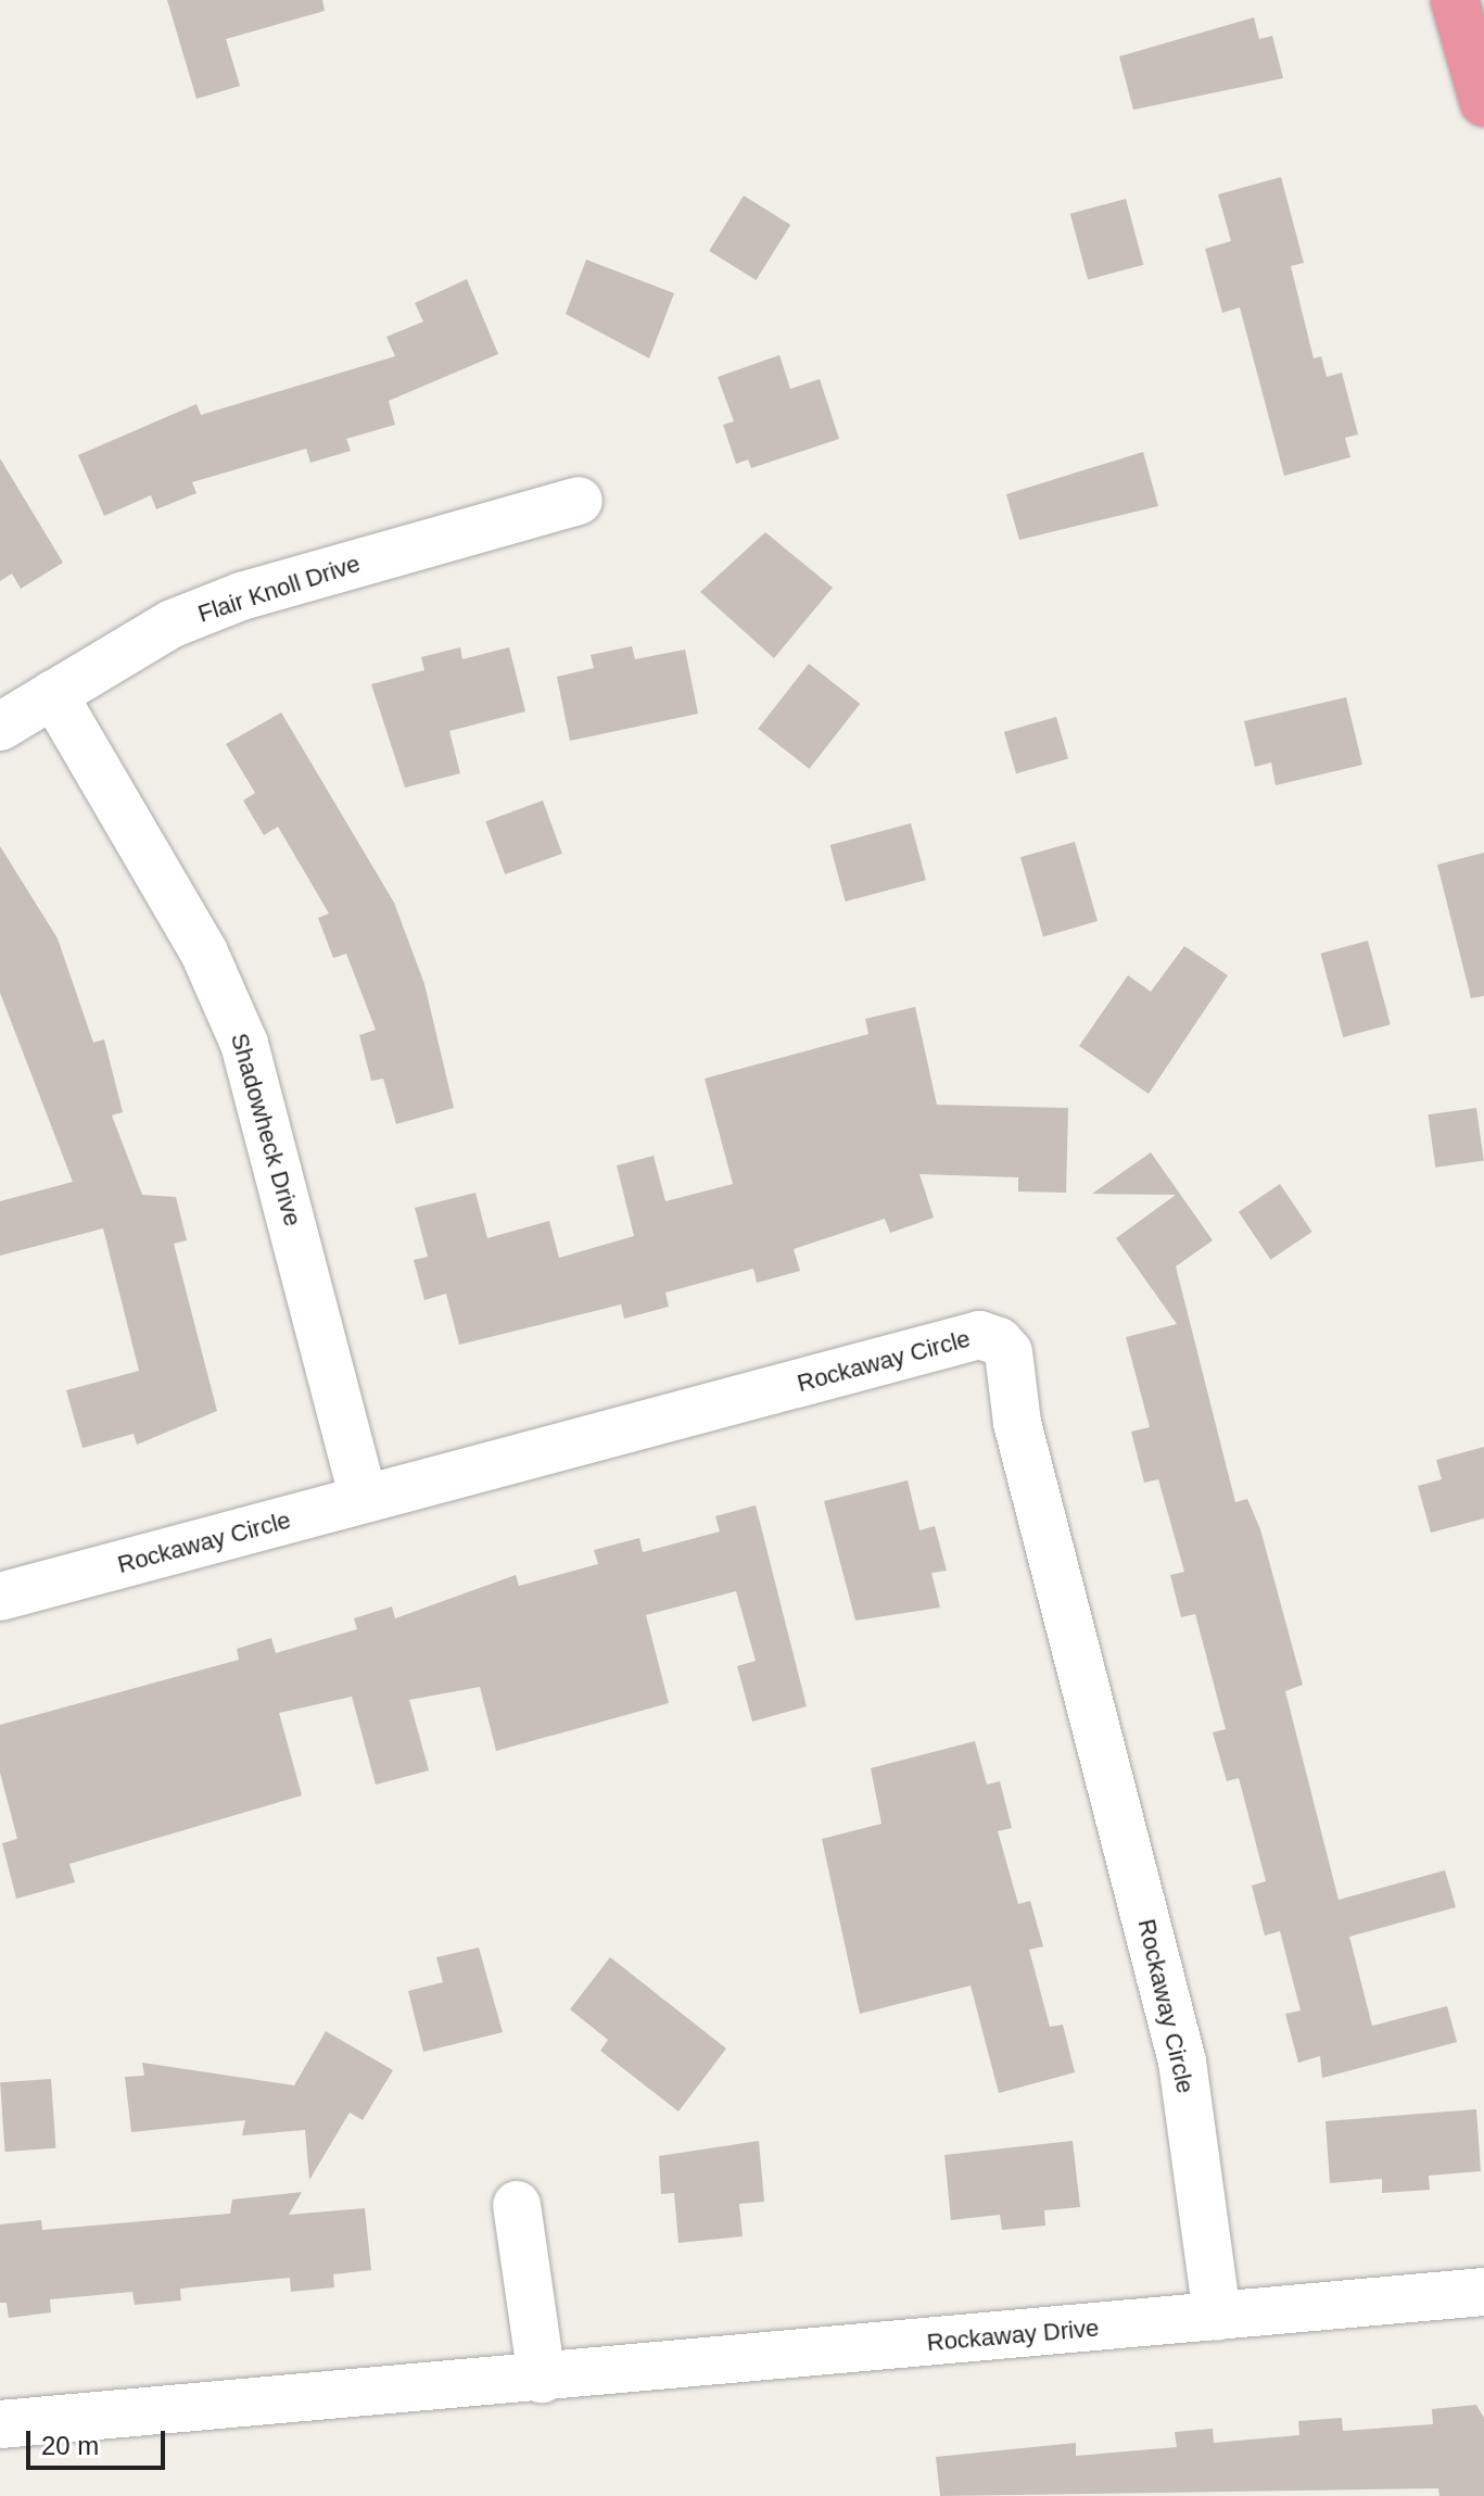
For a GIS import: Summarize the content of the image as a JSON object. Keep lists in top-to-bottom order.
{
  "streets": {
    "street": [
      "Flair Knoll Drive",
      "Shadowheck Drive",
      "Rockaway Circle",
      "Rockaway Drive"
    ]
  },
  "crossings": [
    ["Flair Knoll Drive", "Shadowheck Drive"],
    ["Shadowheck Drive", "Rockaway Circle"],
    ["Rockaway Circle", "Rockaway Drive"]
  ],
  "scale_bar": "20 m"
}
